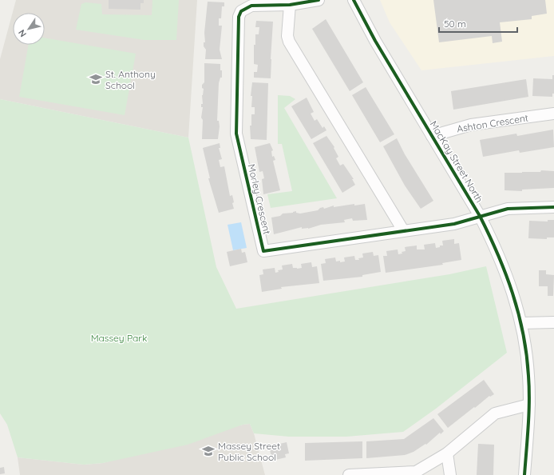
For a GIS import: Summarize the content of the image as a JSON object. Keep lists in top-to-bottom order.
{
  "streets": {
    "street": ["Ashton Crescent", "MacKay Street North", "Morley Crescent"]
  },
  "crossings": [
    ["Ashton Crescent", "MacKay Street North"],
    ["MacKay Street North", "Morley Crescent"]
  ],
  "parks": ["Massey Park"],
  "places": {
    "school or university": ["St. Anthony School", "Massey Street Public School"]
  },
  "scale_bar": "50 m",
  "north": "bottom left"
}
